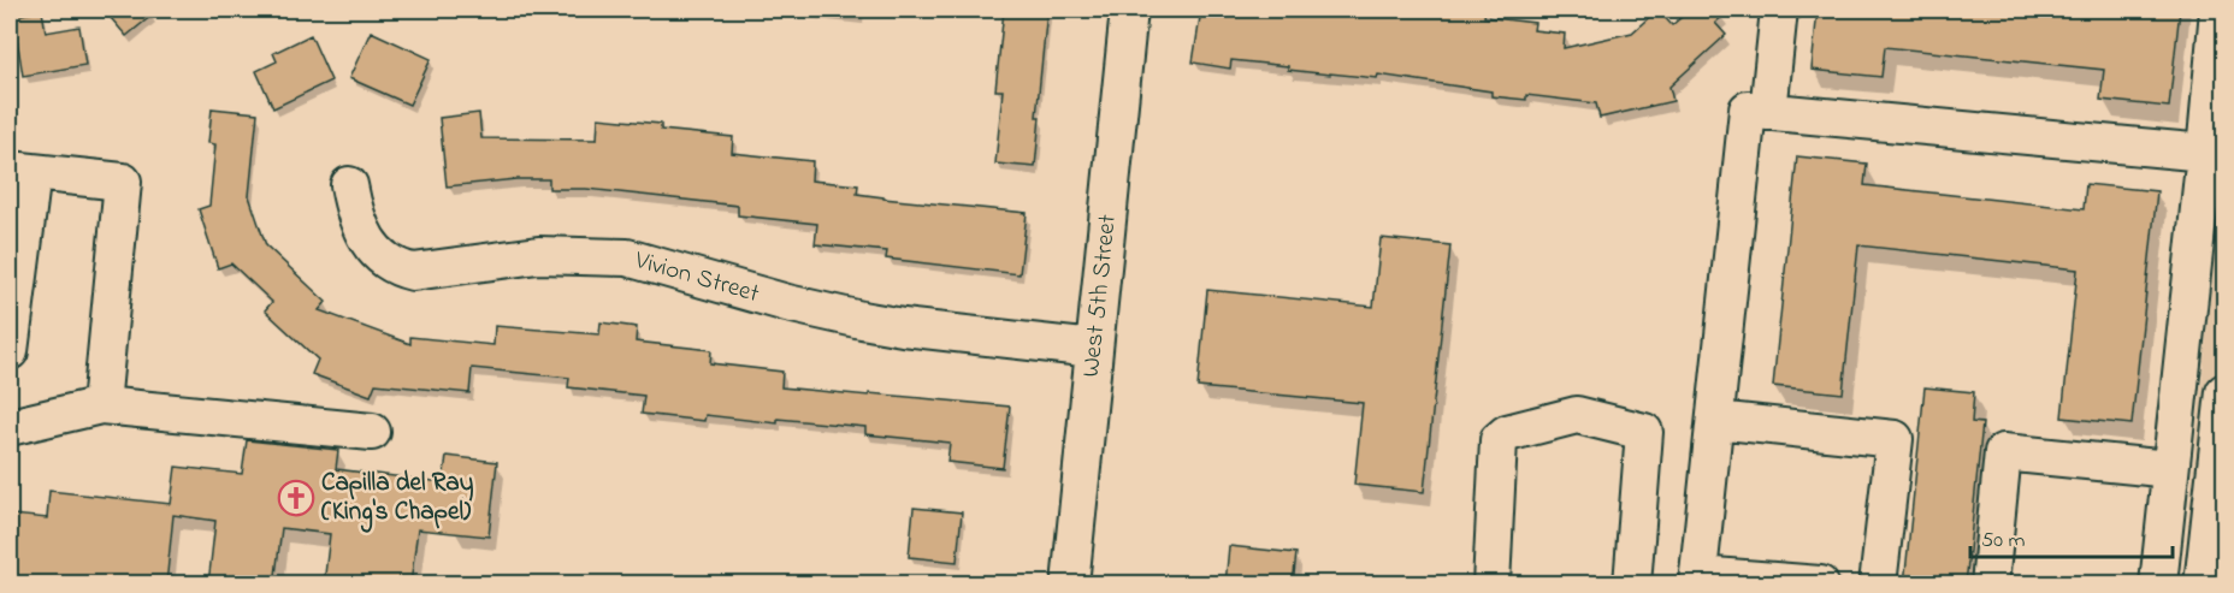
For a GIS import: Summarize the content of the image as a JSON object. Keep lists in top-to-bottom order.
{
  "streets": {
    "street": ["Vivion Street", "West 5th Street"]
  },
  "crossings": [
    ["Vivion Street", "West 5th Street"]
  ],
  "places": {
    "church": ["Capilla del Ray (King's Chapel)"]
  },
  "scale_bar": "50 m"
}
